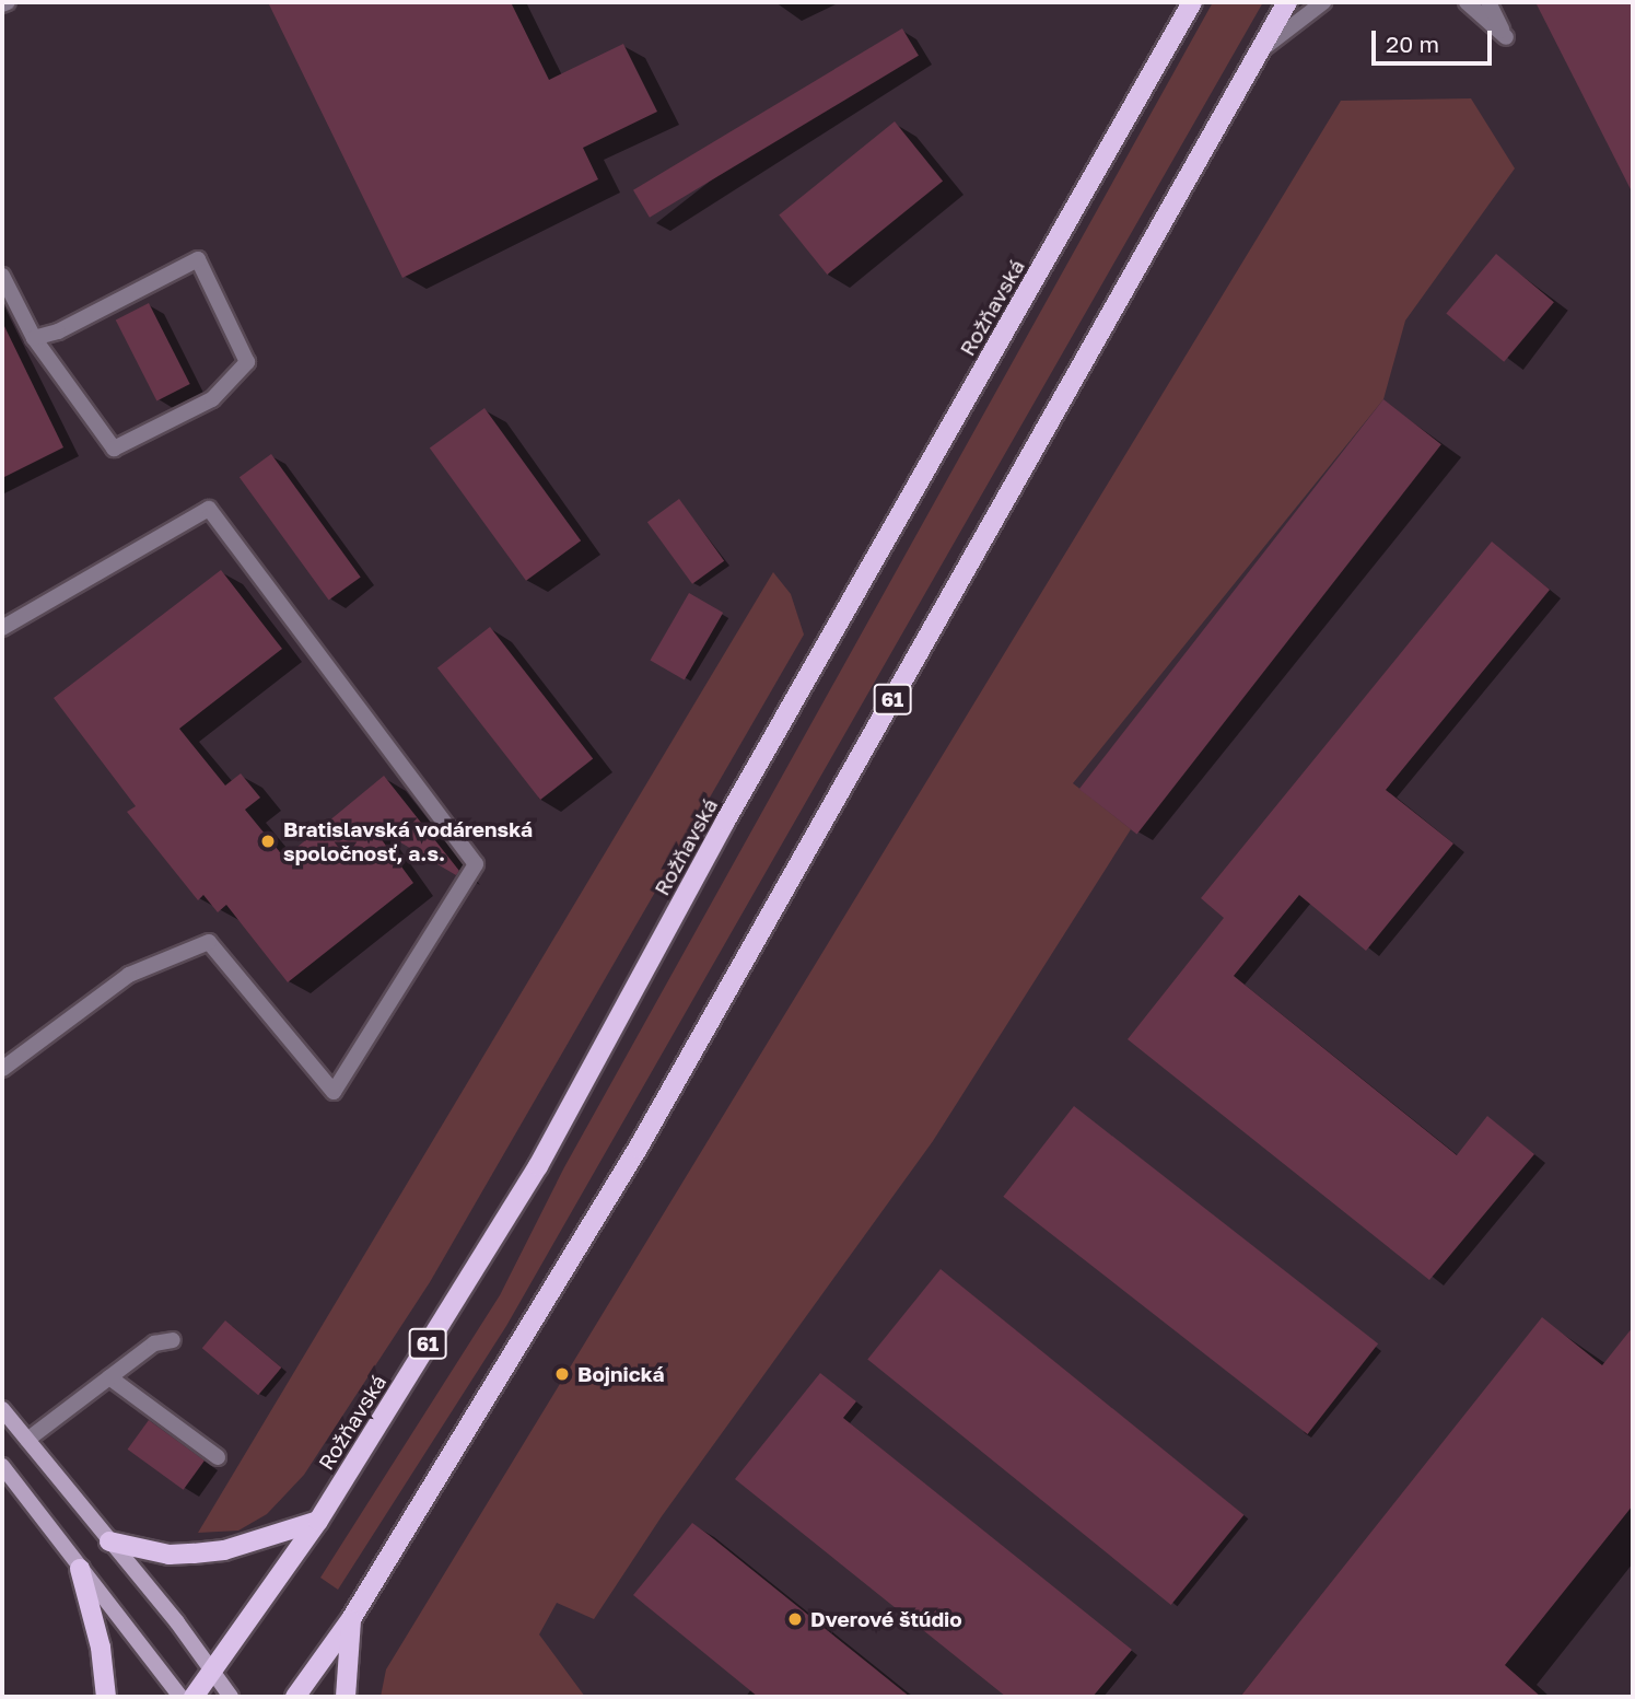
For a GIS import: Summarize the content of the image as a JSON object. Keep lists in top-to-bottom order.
{
  "streets": {
    "main road": ["Rožňavská", "61"]
  },
  "places": ["Bratislavská vodárenská spoločnosť, a.s.", "Bojnická", "Dverové štúdio"],
  "scale_bar": "20 m"
}
